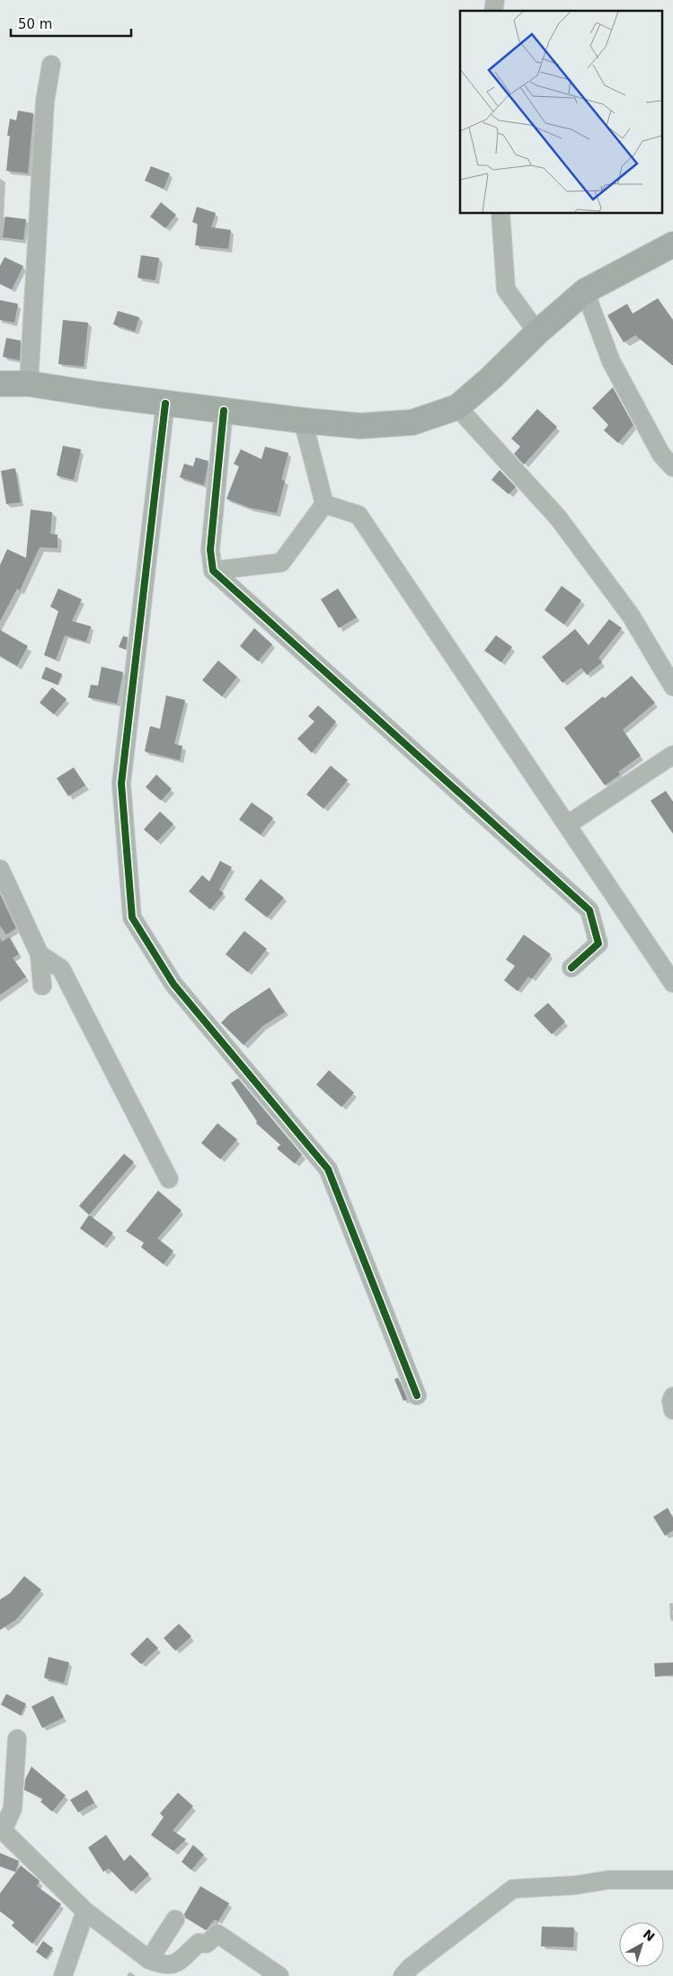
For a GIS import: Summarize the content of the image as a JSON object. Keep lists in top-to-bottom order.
{
  "scale_bar": "50 m",
  "north": "top right"
}
